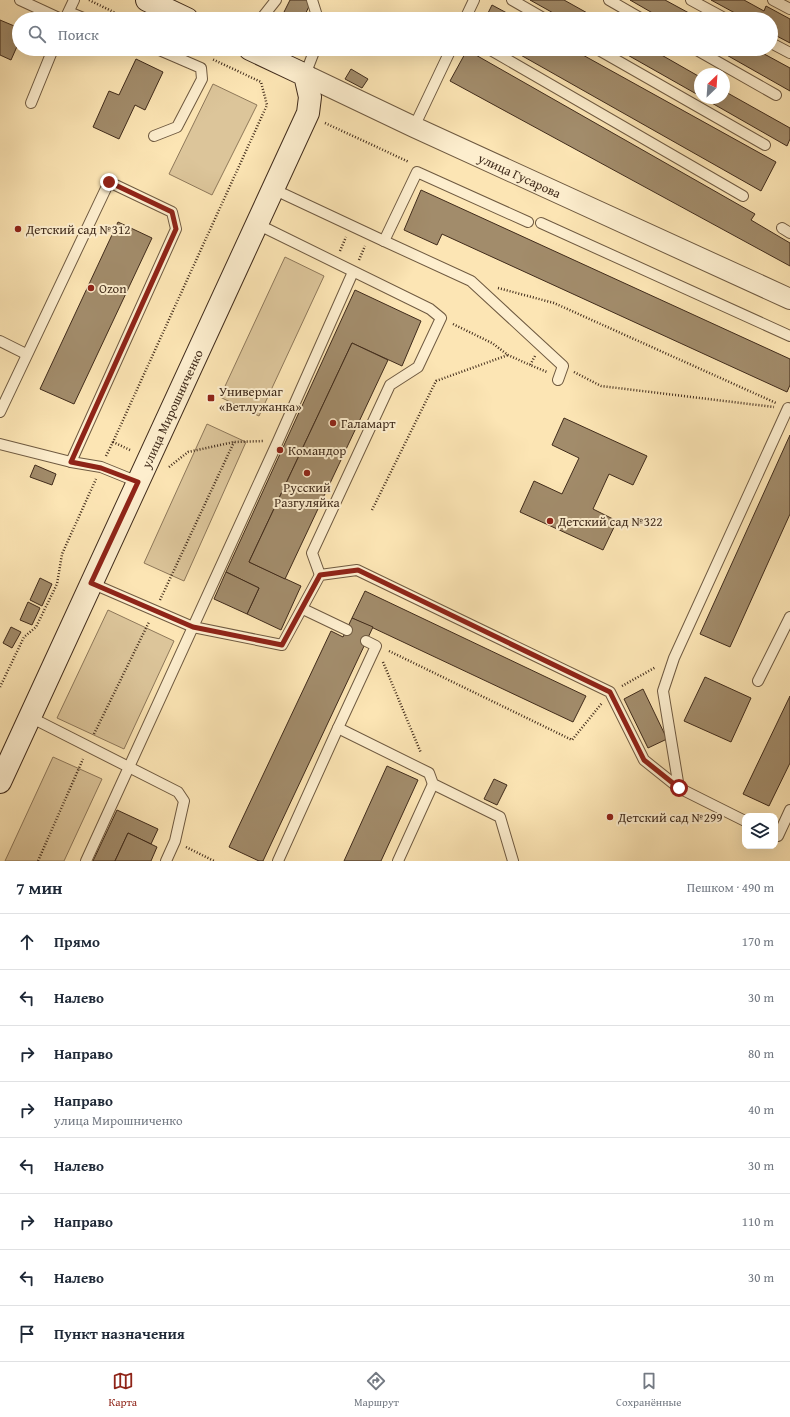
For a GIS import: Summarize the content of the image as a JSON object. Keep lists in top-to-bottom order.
{
  "streets": {
    "street": ["улица Гусарова", "улица Мирошниченко"]
  },
  "crossings": [
    ["улица Гусарова", "улица Мирошниченко"]
  ],
  "places": {
    "other": [
      "Детский сад №312",
      "Ozon",
      "Галамарт",
      "Командор",
      "Русский Разгуляйка",
      "Детский сад №322",
      "Детский сад №299"
    ],
    "transit": ["Универмаг «Ветлужанка»"]
  },
  "north": "top right",
  "page": {
    "search": "Поиск",
    "heading": ["7 мин", "Пешком · 490 m"],
    "list": [
      ["Прямо", "170 m"],
      ["Налево", "30 m"],
      ["Направо", "80 m"],
      ["Направо", "улица Мирошниченко", "40 m"],
      ["Налево", "30 m"],
      ["Направо", "110 m"],
      ["Налево", "30 m"],
      "Пункт назначения"
    ],
    "nav": ["Карта", "Маршрут", "Сохранённые"]
  }
}
